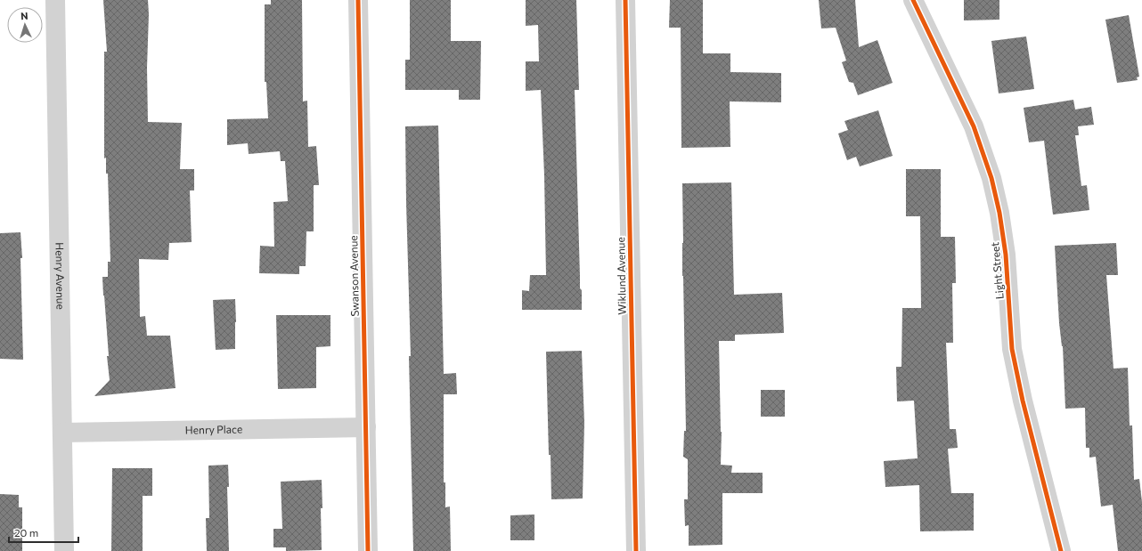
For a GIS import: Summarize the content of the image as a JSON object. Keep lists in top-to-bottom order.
{
  "streets": {
    "street": [
      "Light Street",
      "Henry Avenue",
      "Swanson Avenue",
      "Wiklund Avenue",
      "Henry Place"
    ]
  },
  "crossings": [
    ["Henry Avenue", "Henry Place"],
    ["Swanson Avenue", "Henry Place"]
  ],
  "scale_bar": "20 m",
  "north": "top"
}
